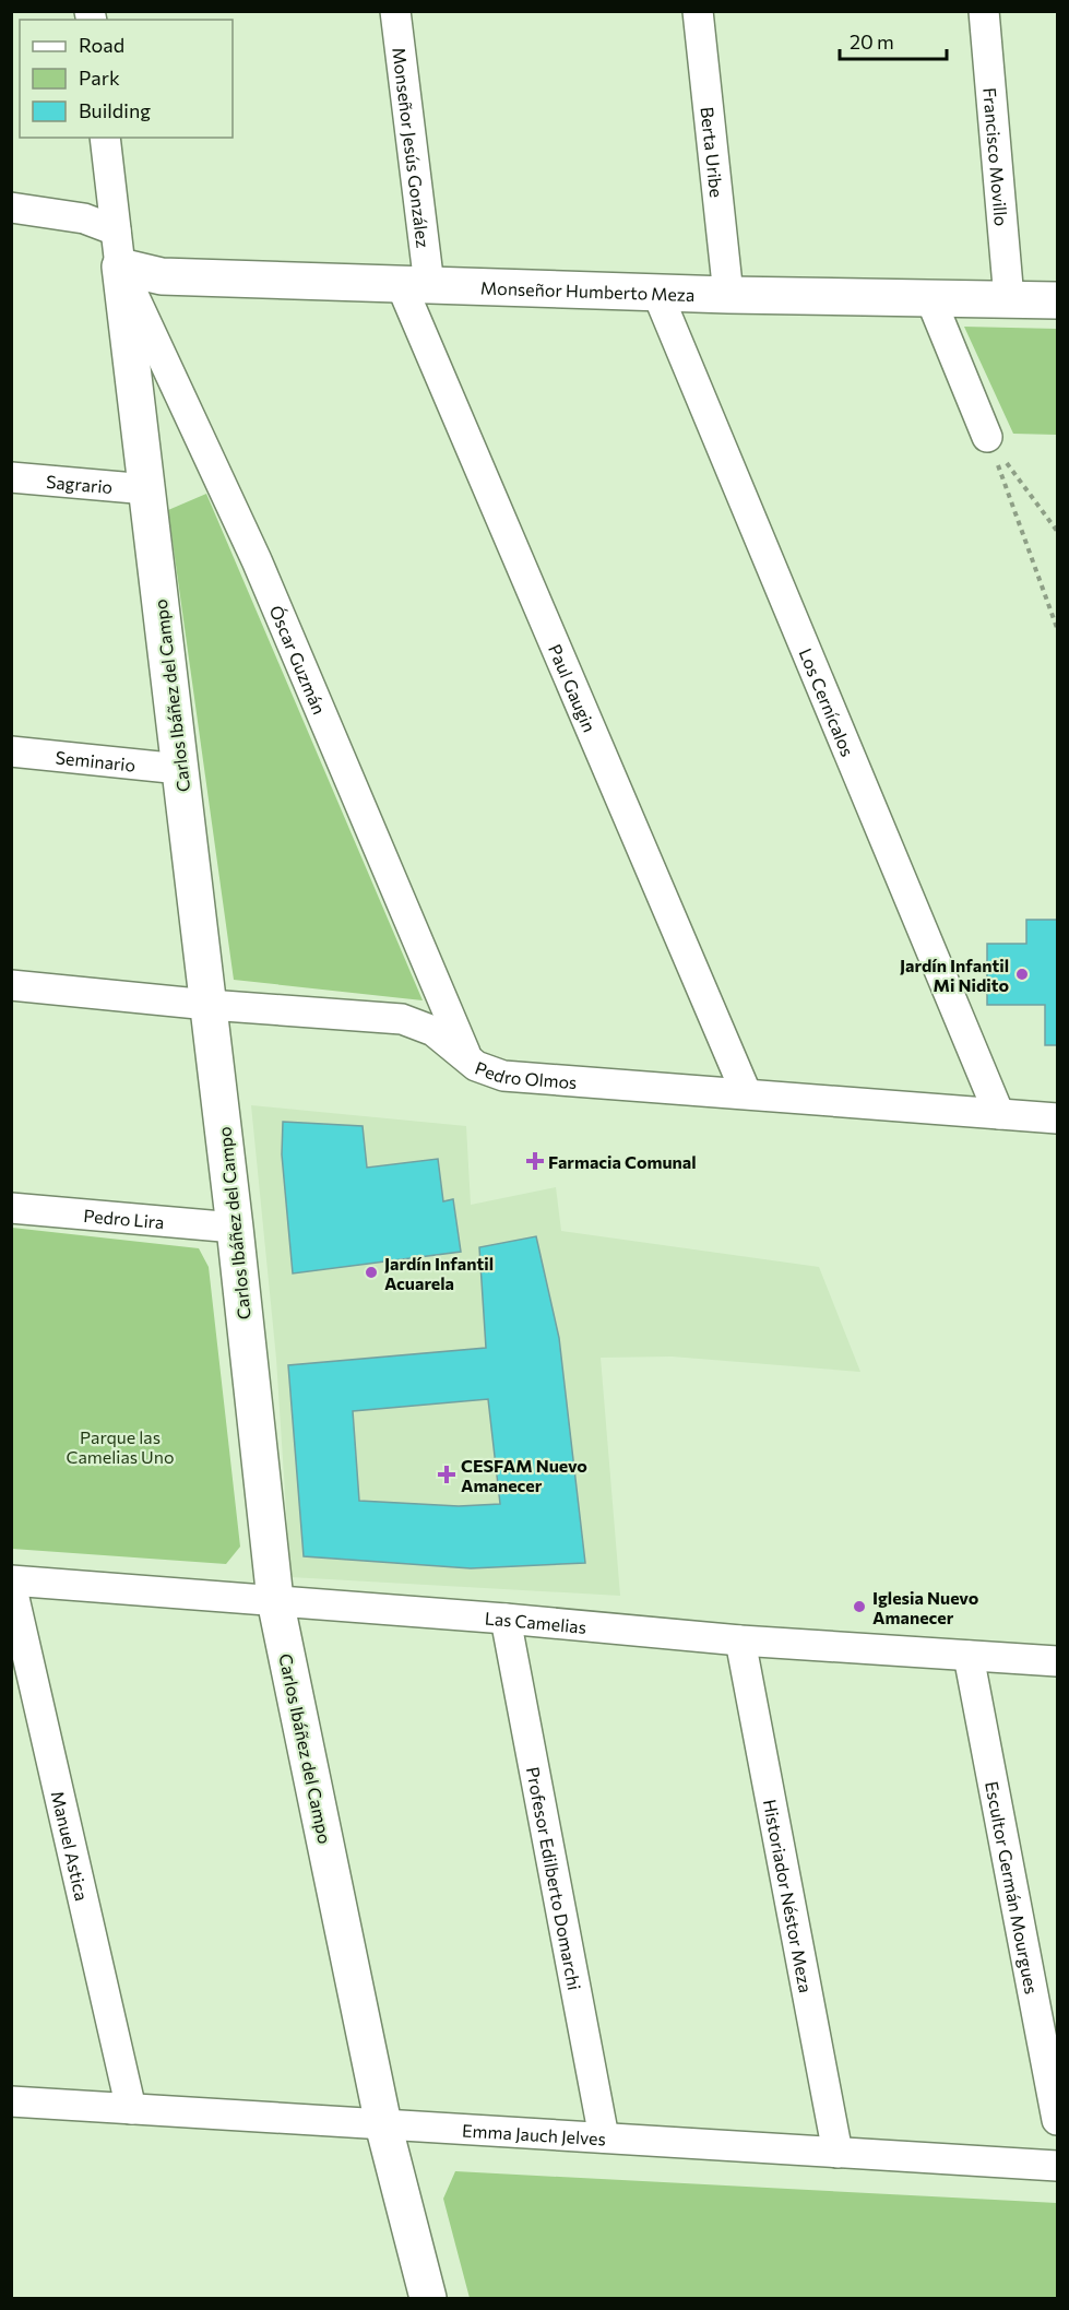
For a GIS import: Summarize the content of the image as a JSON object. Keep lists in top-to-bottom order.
{
  "streets": {
    "street": [
      "Monseñor Jesús González",
      "Berta Uribe",
      "Francisco Movillo",
      "Monseñor Humberto Meza",
      "Sagrario",
      "Óscar Guzmán",
      "Paul Gaugin",
      "Carlos Ibáñez del Campo",
      "Los Cernícalos",
      "Seminario",
      "Pedro Olmos",
      "Pedro Lira",
      "Las Camelias",
      "Manuel Astica",
      "Profesor Edilberto Domarchi",
      "Escultor Germán Mourgues",
      "Historiador Néstor Meza",
      "Emma Jauch Jelves"
    ]
  },
  "crossings": [
    ["Monseñor Jesús González", "Monseñor Humberto Meza"],
    ["Monseñor Jesús González", "Paul Gaugin"],
    ["Berta Uribe", "Monseñor Humberto Meza"],
    ["Francisco Movillo", "Monseñor Humberto Meza"],
    ["Monseñor Humberto Meza", "Óscar Guzmán"],
    ["Monseñor Humberto Meza", "Paul Gaugin"],
    ["Monseñor Humberto Meza", "Carlos Ibáñez del Campo"],
    ["Monseñor Humberto Meza", "Los Cernícalos"],
    ["Sagrario", "Carlos Ibáñez del Campo"],
    ["Óscar Guzmán", "Carlos Ibáñez del Campo"],
    ["Óscar Guzmán", "Pedro Olmos"],
    ["Paul Gaugin", "Pedro Olmos"],
    ["Carlos Ibáñez del Campo", "Seminario"],
    ["Carlos Ibáñez del Campo", "Pedro Olmos"],
    ["Carlos Ibáñez del Campo", "Pedro Lira"],
    ["Carlos Ibáñez del Campo", "Las Camelias"],
    ["Carlos Ibáñez del Campo", "Emma Jauch Jelves"],
    ["Los Cernícalos", "Pedro Olmos"],
    ["Las Camelias", "Manuel Astica"],
    ["Las Camelias", "Profesor Edilberto Domarchi"],
    ["Las Camelias", "Escultor Germán Mourgues"],
    ["Las Camelias", "Historiador Néstor Meza"],
    ["Manuel Astica", "Emma Jauch Jelves"],
    ["Profesor Edilberto Domarchi", "Emma Jauch Jelves"],
    ["Historiador Néstor Meza", "Emma Jauch Jelves"]
  ],
  "parks": ["Parque las Camelias Uno"],
  "places": {
    "other": ["Jardín Infantil Mi Nidito", "Jardín Infantil Acuarela", "Iglesia Nuevo Amanecer"],
    "health": ["Farmacia Comunal", "CESFAM Nuevo Amanecer"]
  },
  "legend": ["Road", "Park", "Building"],
  "scale_bar": "20 m"
}
